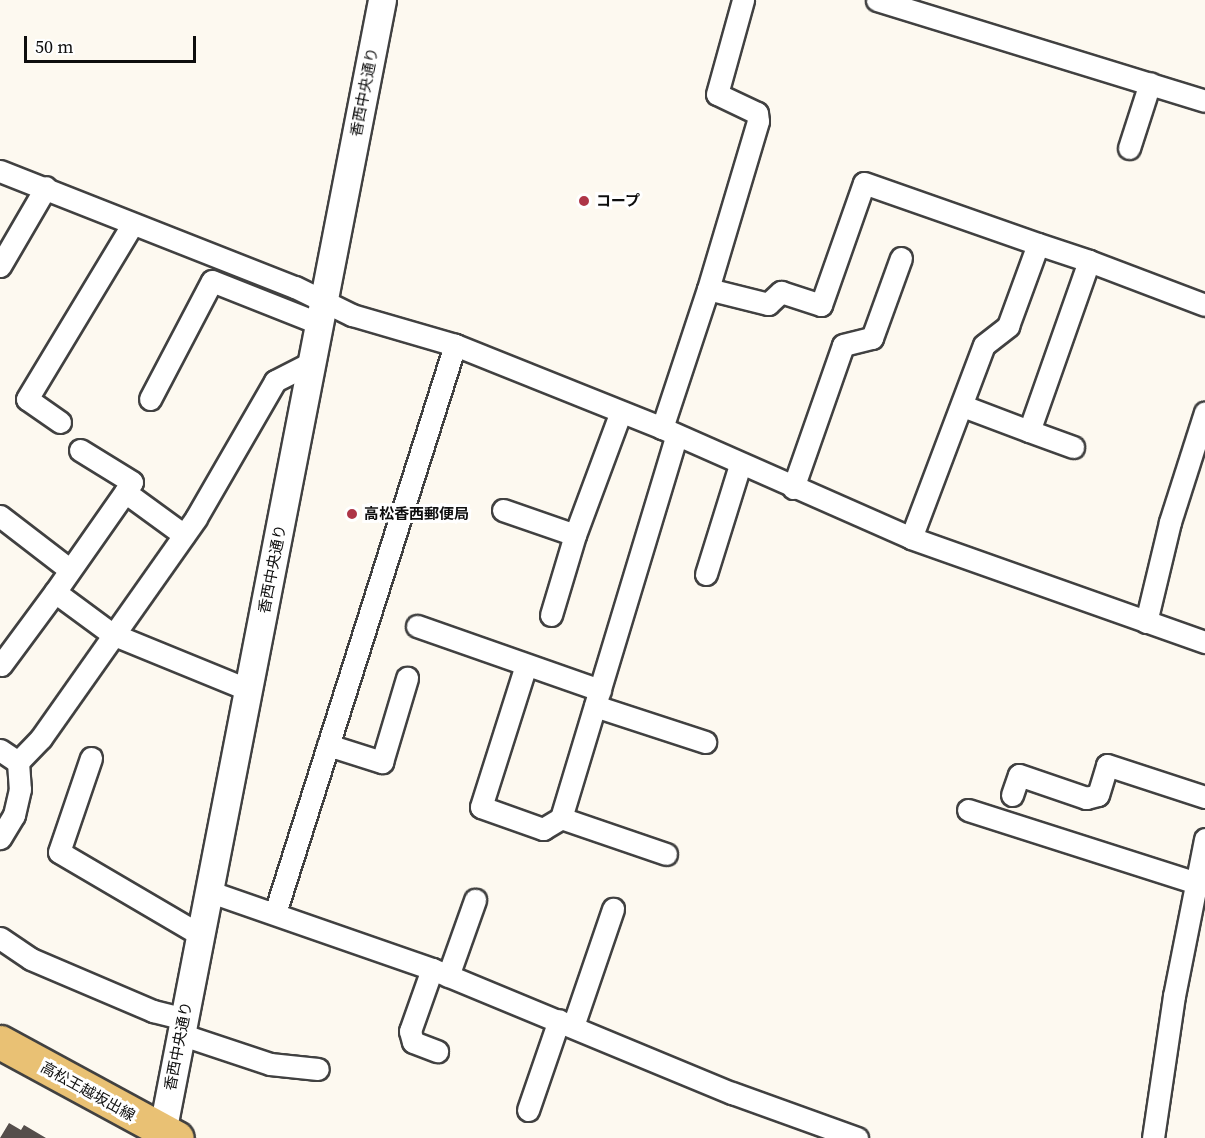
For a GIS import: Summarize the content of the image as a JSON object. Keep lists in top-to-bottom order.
{
  "streets": {
    "main road": ["高松王越坂出線"],
    "street": ["香西中央通り"]
  },
  "crossings": [
    ["香西中央通り", "高松王越坂出線"]
  ],
  "places": ["コープ", "高松香西郵便局"],
  "scale_bar": "50 m"
}
